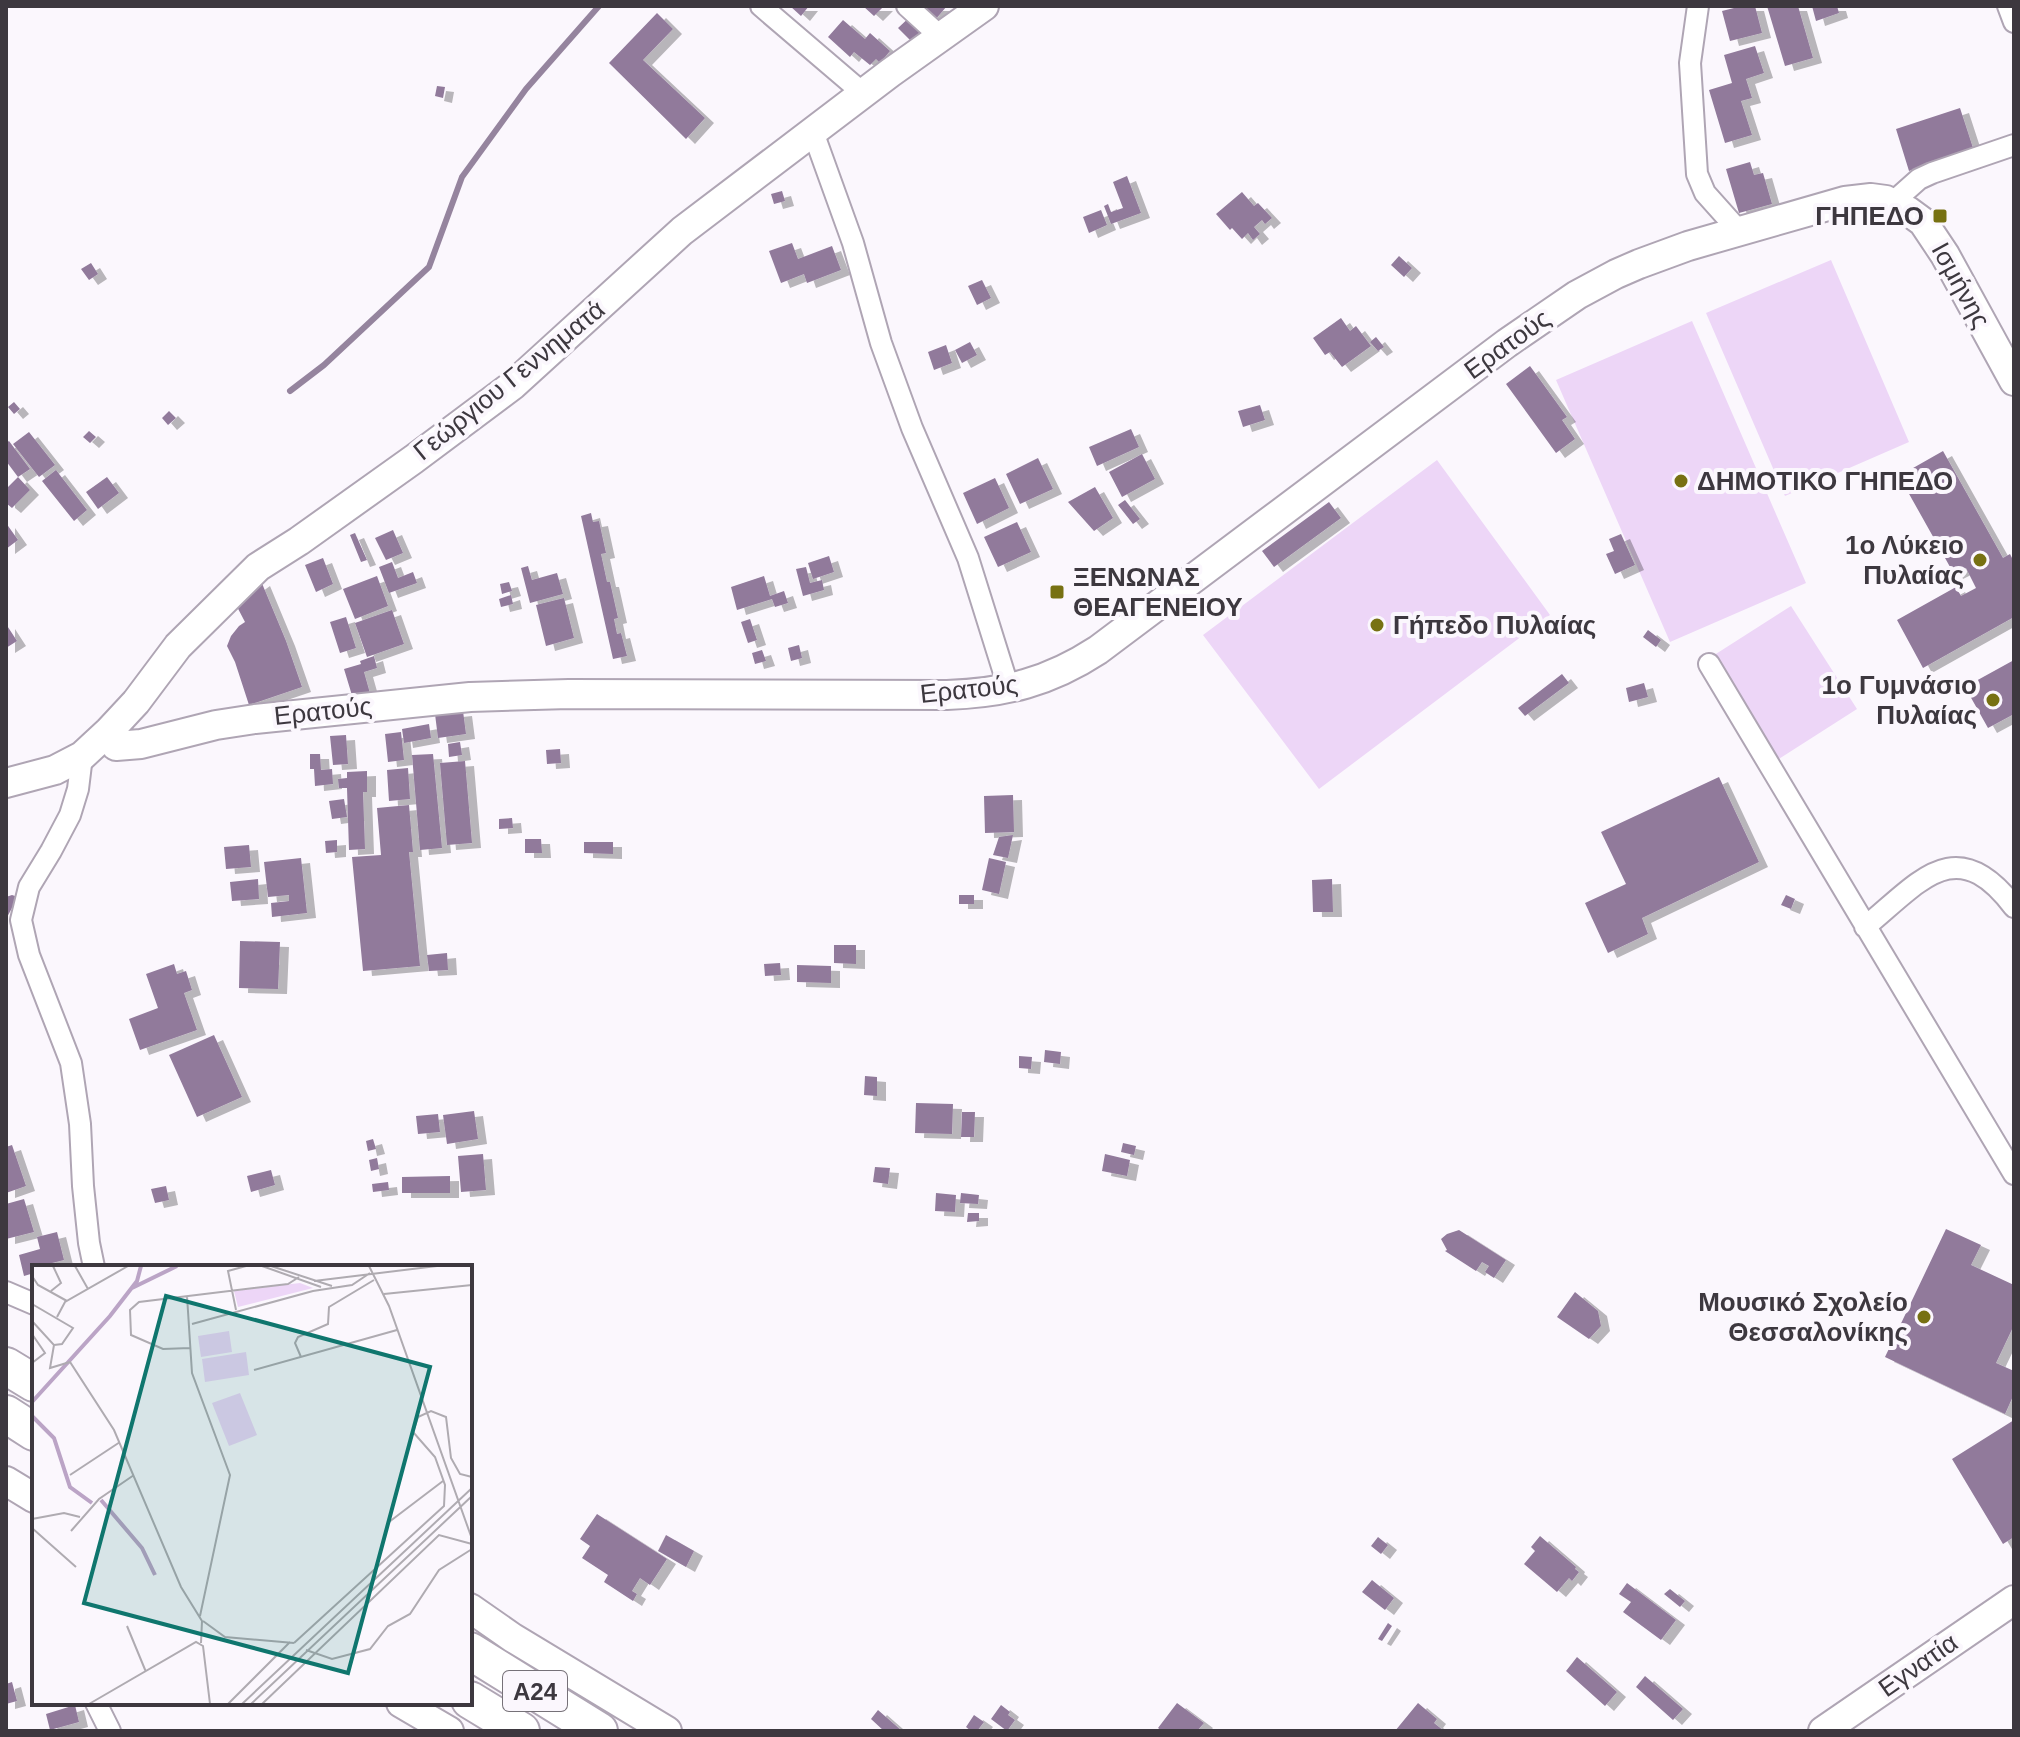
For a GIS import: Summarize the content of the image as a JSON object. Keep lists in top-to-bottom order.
{
  "streets": {
    "highway": ["Α24"],
    "street": [
      "Ισμήνης",
      "Ερατούς",
      "Γεώργιου Γεννηματά",
      "Εγνατία"
    ]
  },
  "crossings": [
    ["Ισμήνης", "Ερατούς"],
    ["Ερατούς", "Γεώργιου Γεννηματά"]
  ],
  "places": {
    "transit": ["ΓΗΠΕΔΟ", "ΞΕΝΩΝΑΣ ΘΕΑΓΕΝΕΙΟΥ"],
    "other": [
      "ΔΗΜΟΤΙΚΟ ΓΗΠΕΔΟ",
      "1ο Λύκειο Πυλαίας",
      "Γήπεδο Πυλαίας",
      "1ο Γυμνάσιο Πυλαίας",
      "Μουσικό Σχολείο Θεσσαλονίκης"
    ]
  }
}
